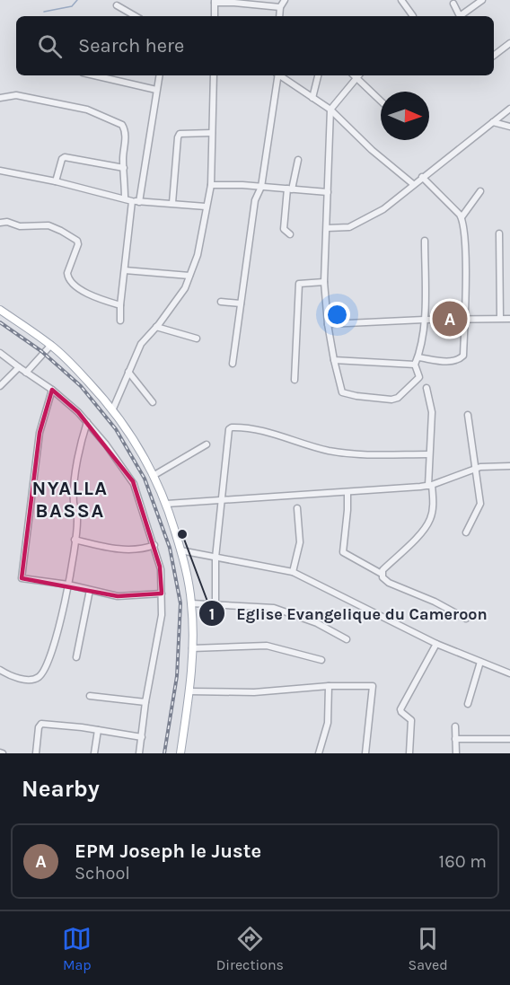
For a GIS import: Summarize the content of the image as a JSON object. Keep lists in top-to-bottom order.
{
  "districts": ["NYALLA BASSA"],
  "places": ["Eglise Evangelique du Cameroon"],
  "north": "right",
  "page": {
    "search": "Search here",
    "pins": "A",
    "heading": "Nearby",
    "list": [
      {
        "mark": "A",
        "name": "EPM Joseph le Juste",
        "note": "School",
        "value": "160 m"
      }
    ],
    "nav": ["Map", "Directions", "Saved"]
  }
}
